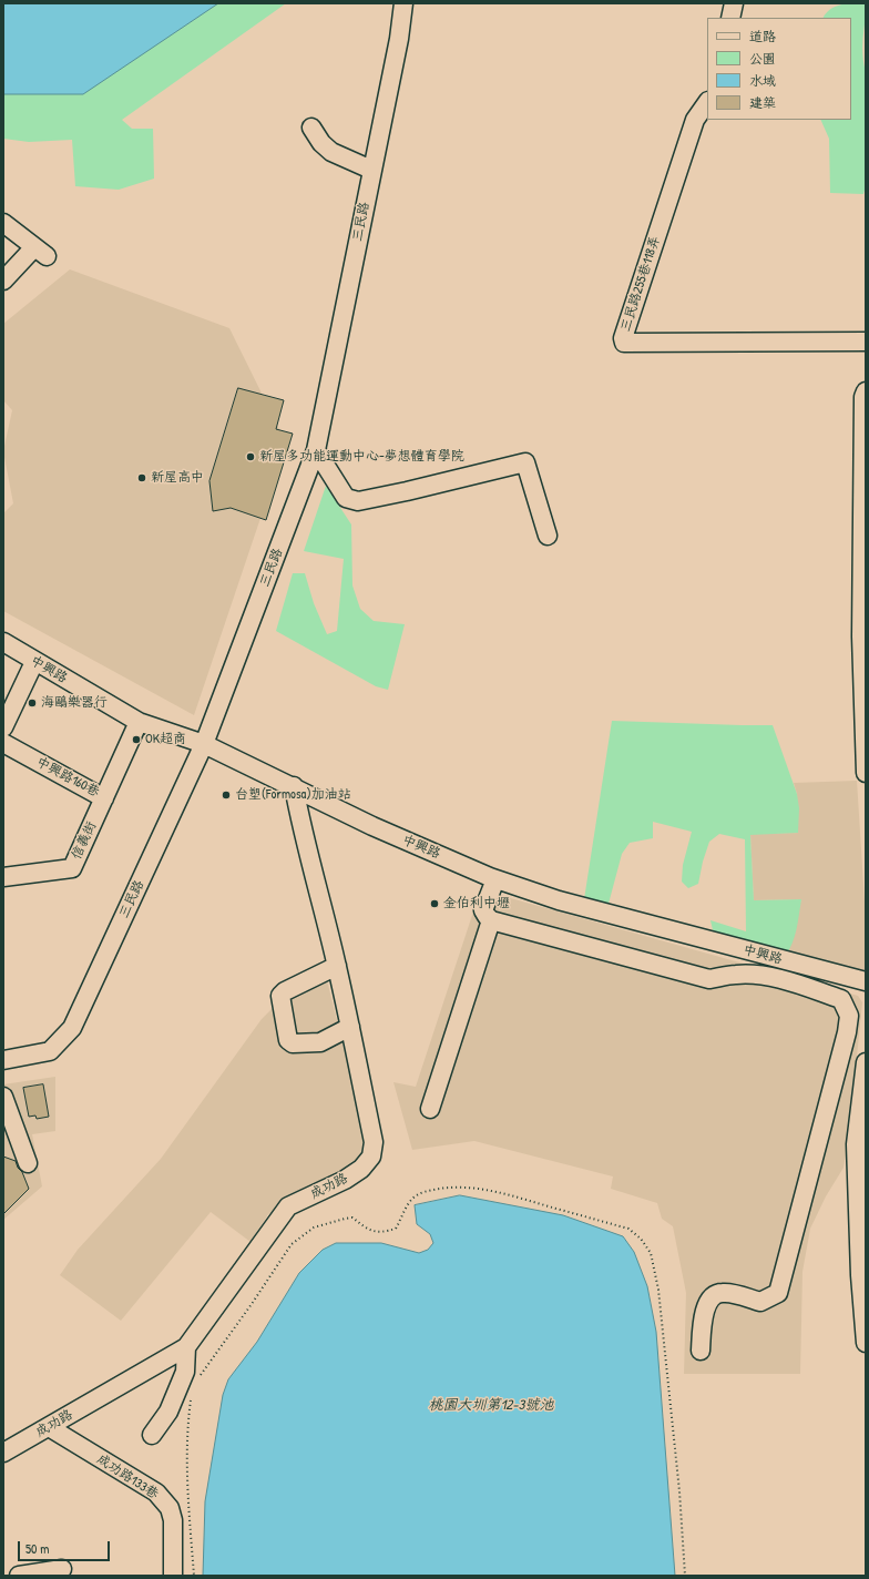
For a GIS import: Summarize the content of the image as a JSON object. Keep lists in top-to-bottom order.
{
  "streets": {
    "street": [
      "三民路",
      "三民路255巷118弄",
      "中興路",
      "中興路160巷",
      "信義街",
      "成功路",
      "成功路133巷"
    ]
  },
  "crossings": [
    ["三民路", "中興路"],
    ["中興路", "中興路160巷"],
    ["中興路", "成功路"],
    ["中興路160巷", "信義街"],
    ["成功路", "成功路133巷"]
  ],
  "water": ["桃園大圳第12-3號池"],
  "places": [
    "新屋多功能運動中心-夢想體育學院",
    "新屋高中",
    "海鷗樂器行",
    "OK超商",
    "台塑(Formosa)加油站",
    "金伯利中壢"
  ],
  "legend": [
    "道路",
    "公園",
    "水域",
    "建築"
  ],
  "scale_bar": "50 m"
}
